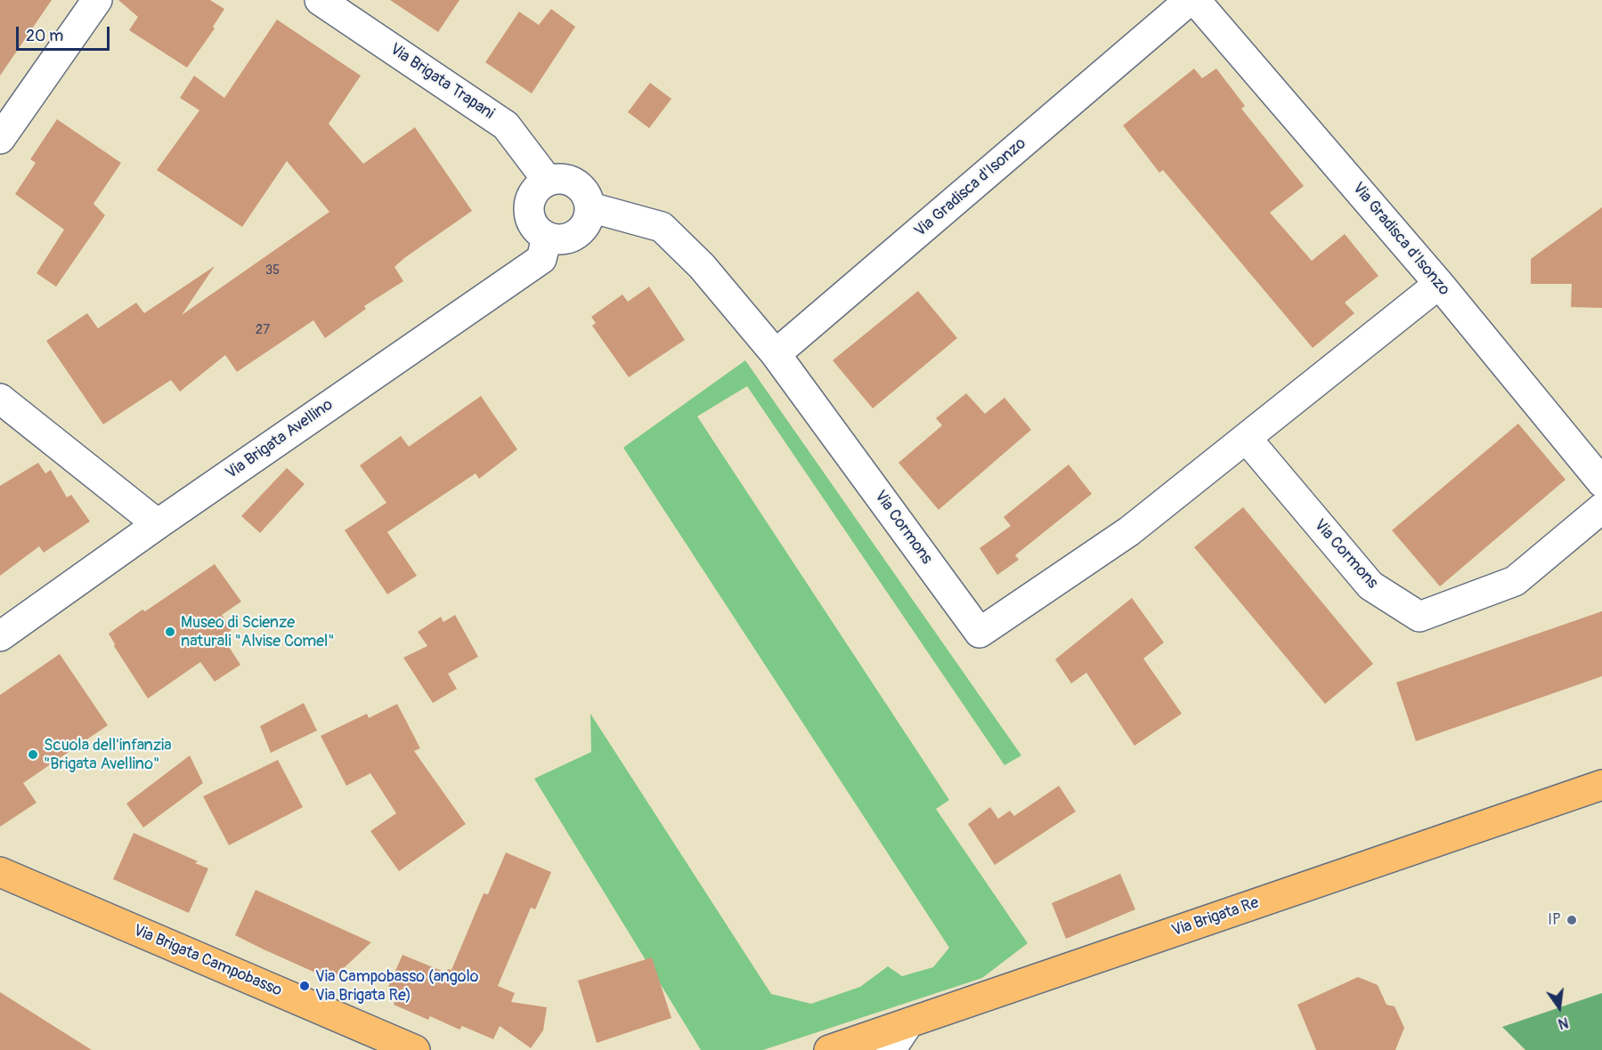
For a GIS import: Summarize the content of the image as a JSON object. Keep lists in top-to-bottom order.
{
  "streets": {
    "main road": ["Via Brigata Re", "Via Brigata Campobasso"],
    "street": [
      "Via Brigata Trapani",
      "Via Gradisca d'Isonzo",
      "Via Brigata Avellino",
      "Via Cormons"
    ]
  },
  "crossings": [
    ["Via Brigata Trapani", "Via Brigata Avellino"],
    ["Via Brigata Trapani", "Via Cormons"],
    ["Via Gradisca d'Isonzo", "Via Cormons"],
    ["Via Brigata Avellino", "Via Cormons"]
  ],
  "places": [
    "Museo di Scienze naturali \"Alvise Comel\"",
    "Scuola dell'infanzia \"Brigata Avellino\"",
    "IP",
    "Via Campobasso (angolo Via Brigata Re)"
  ],
  "house_numbers": ["35", "27"],
  "scale_bar": "20 m",
  "north": "bottom"
}
